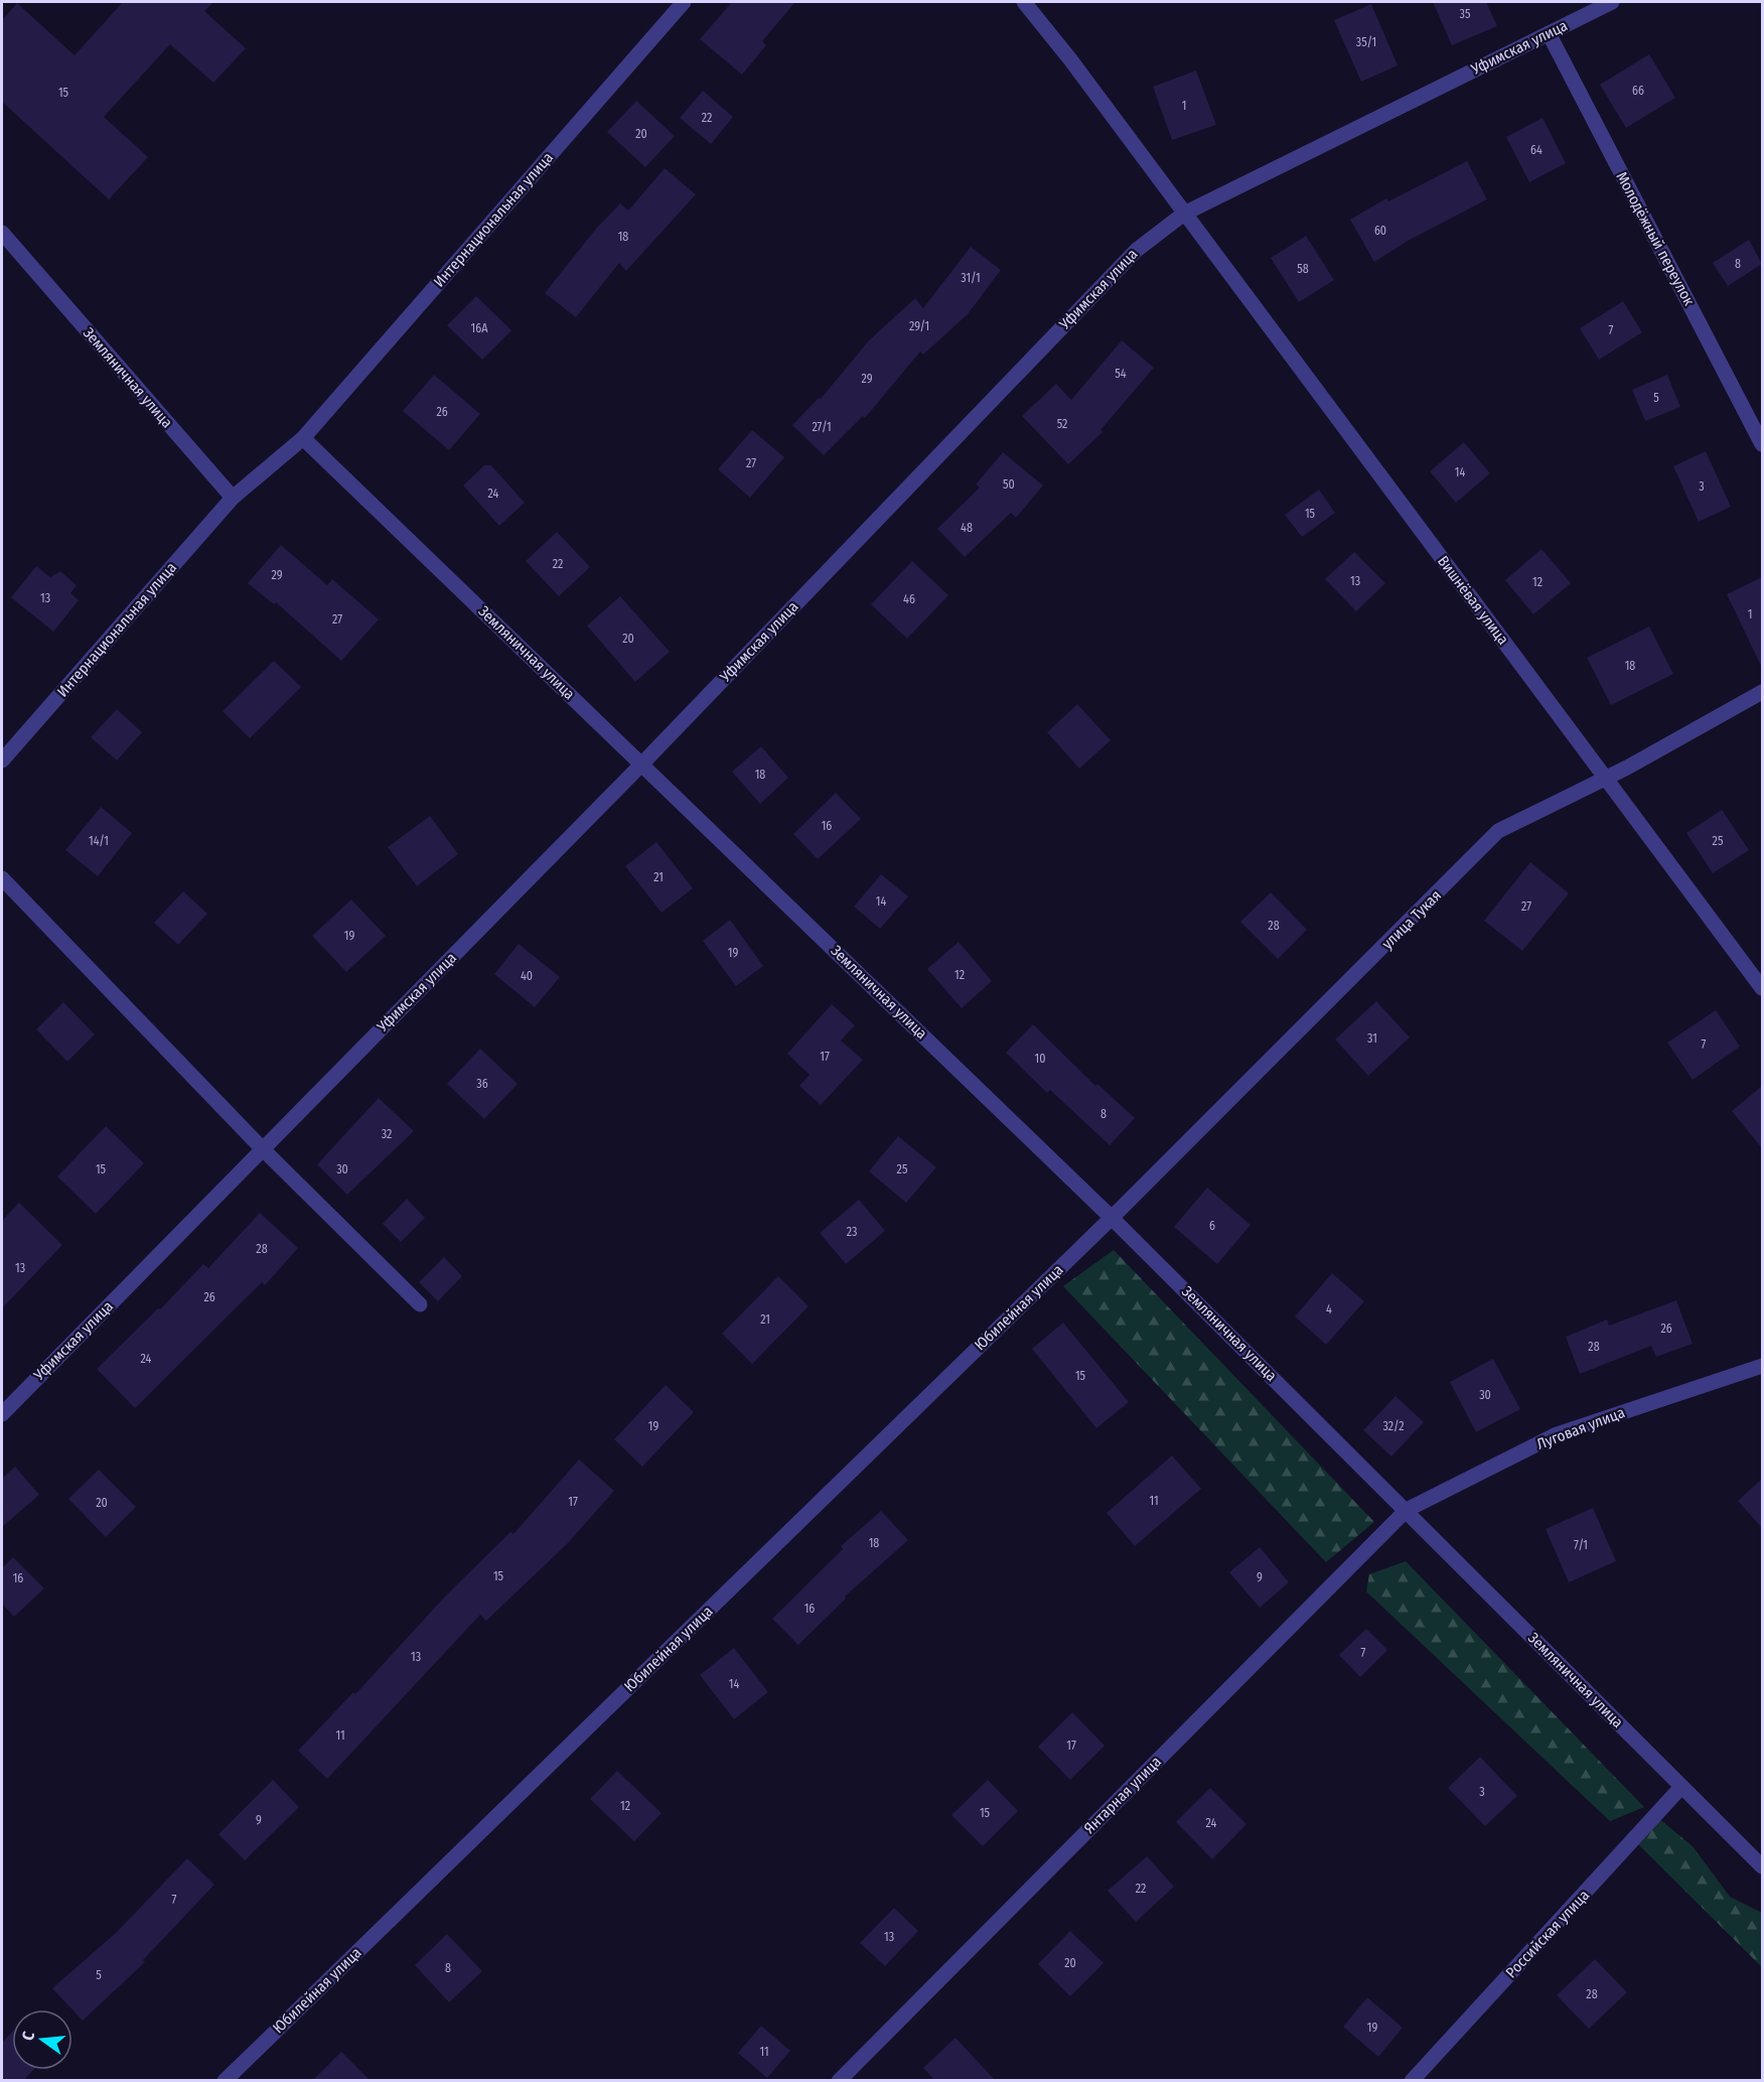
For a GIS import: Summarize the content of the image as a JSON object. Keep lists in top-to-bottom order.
{
  "streets": {
    "street": [
      "Уфимская улица",
      "Интернациональная улица",
      "Молодёжный переулок",
      "Земляничная улица",
      "Вишнёвая улица",
      "улица Тукая",
      "Юбилейная улица",
      "Луговая улица",
      "Янтарная улица",
      "Российская улица"
    ]
  },
  "crossings": [
    ["Уфимская улица", "Молодёжный переулок"],
    ["Уфимская улица", "Земляничная улица"],
    ["Уфимская улица", "Вишнёвая улица"],
    ["Интернациональная улица", "Земляничная улица"],
    ["Земляничная улица", "улица Тукая"],
    ["Земляничная улица", "Юбилейная улица"],
    ["Земляничная улица", "Луговая улица"],
    ["Земляничная улица", "Янтарная улица"],
    ["Земляничная улица", "Российская улица"],
    ["Вишнёвая улица", "улица Тукая"],
    ["улица Тукая", "Юбилейная улица"],
    ["Луговая улица", "Янтарная улица"]
  ],
  "house_numbers": [
    "35",
    "35/1",
    "66",
    "15",
    "1",
    "22",
    "20",
    "64",
    "60",
    "18",
    "8",
    "58",
    "31/1",
    "29/1",
    "16А",
    "7",
    "54",
    "29",
    "5",
    "26",
    "52",
    "27/1",
    "27",
    "14",
    "50",
    "3",
    "24",
    "15",
    "48",
    "22",
    "29",
    "13",
    "12",
    "13",
    "46",
    "1",
    "27",
    "20",
    "18",
    "18",
    "16",
    "14/1",
    "25",
    "21",
    "14",
    "27",
    "28",
    "19",
    "19",
    "12",
    "40",
    "31",
    "7",
    "17",
    "10",
    "36",
    "8",
    "32",
    "15",
    "30",
    "25",
    "6",
    "23",
    "28",
    "13",
    "26",
    "4",
    "21",
    "26",
    "28",
    "24",
    "15",
    "30",
    "19",
    "32/2",
    "11",
    "17",
    "20",
    "18",
    "7/1",
    "15",
    "9",
    "16",
    "16",
    "7",
    "13",
    "14",
    "11",
    "17",
    "3",
    "12",
    "15",
    "9",
    "24",
    "22",
    "7",
    "13",
    "20",
    "8",
    "5",
    "28",
    "19",
    "11"
  ],
  "north": "left"
}
